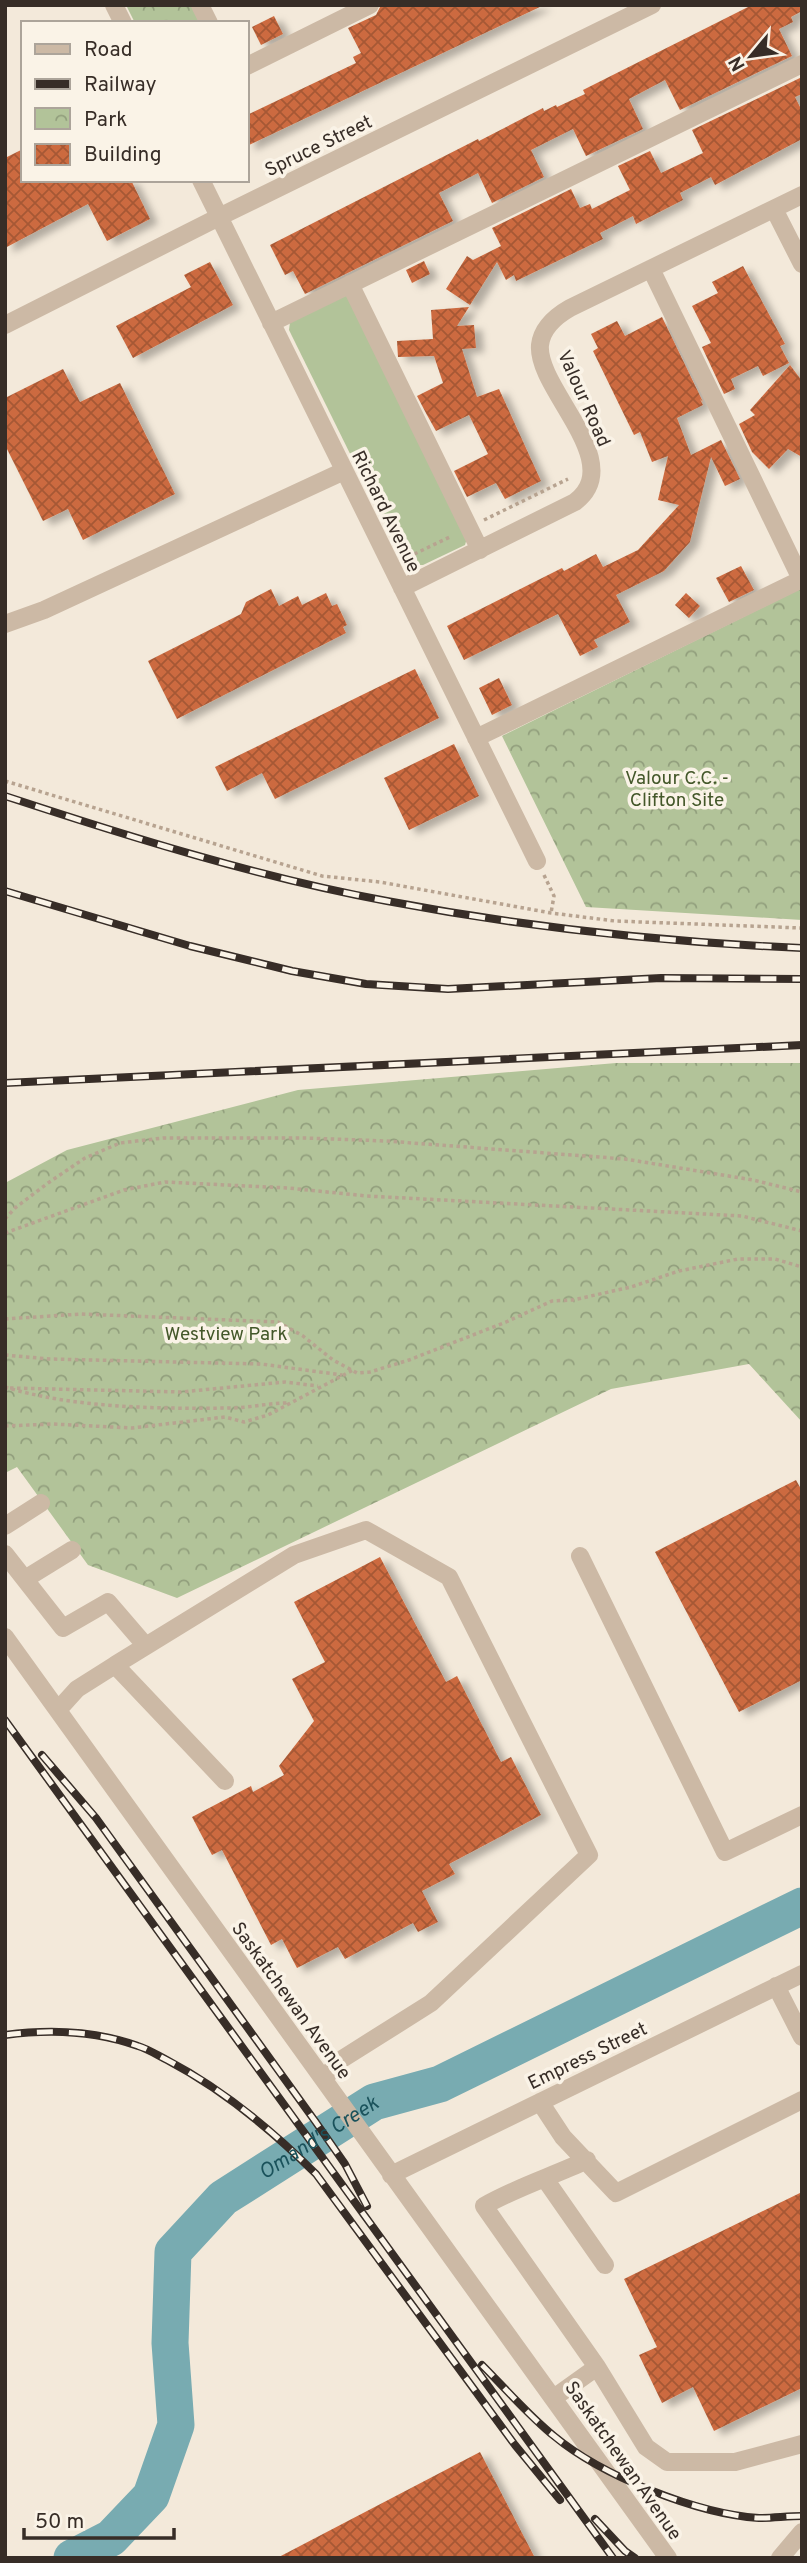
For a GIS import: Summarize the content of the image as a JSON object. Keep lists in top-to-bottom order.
{
  "streets": {
    "street": [
      "Spruce Street",
      "Valour Road",
      "Richard Avenue",
      "Saskatchewan Avenue",
      "Empress Street"
    ]
  },
  "crossings": [
    ["Spruce Street", "Richard Avenue"],
    ["Valour Road", "Richard Avenue"],
    ["Saskatchewan Avenue", "Empress Street"]
  ],
  "water": ["Omand's Creek"],
  "parks": ["Valour C.C. - Clifton Site", "Westview Park"],
  "legend": [
    "Road",
    "Railway",
    "Park",
    "Building"
  ],
  "scale_bar": "50 m",
  "north": "bottom left"
}
